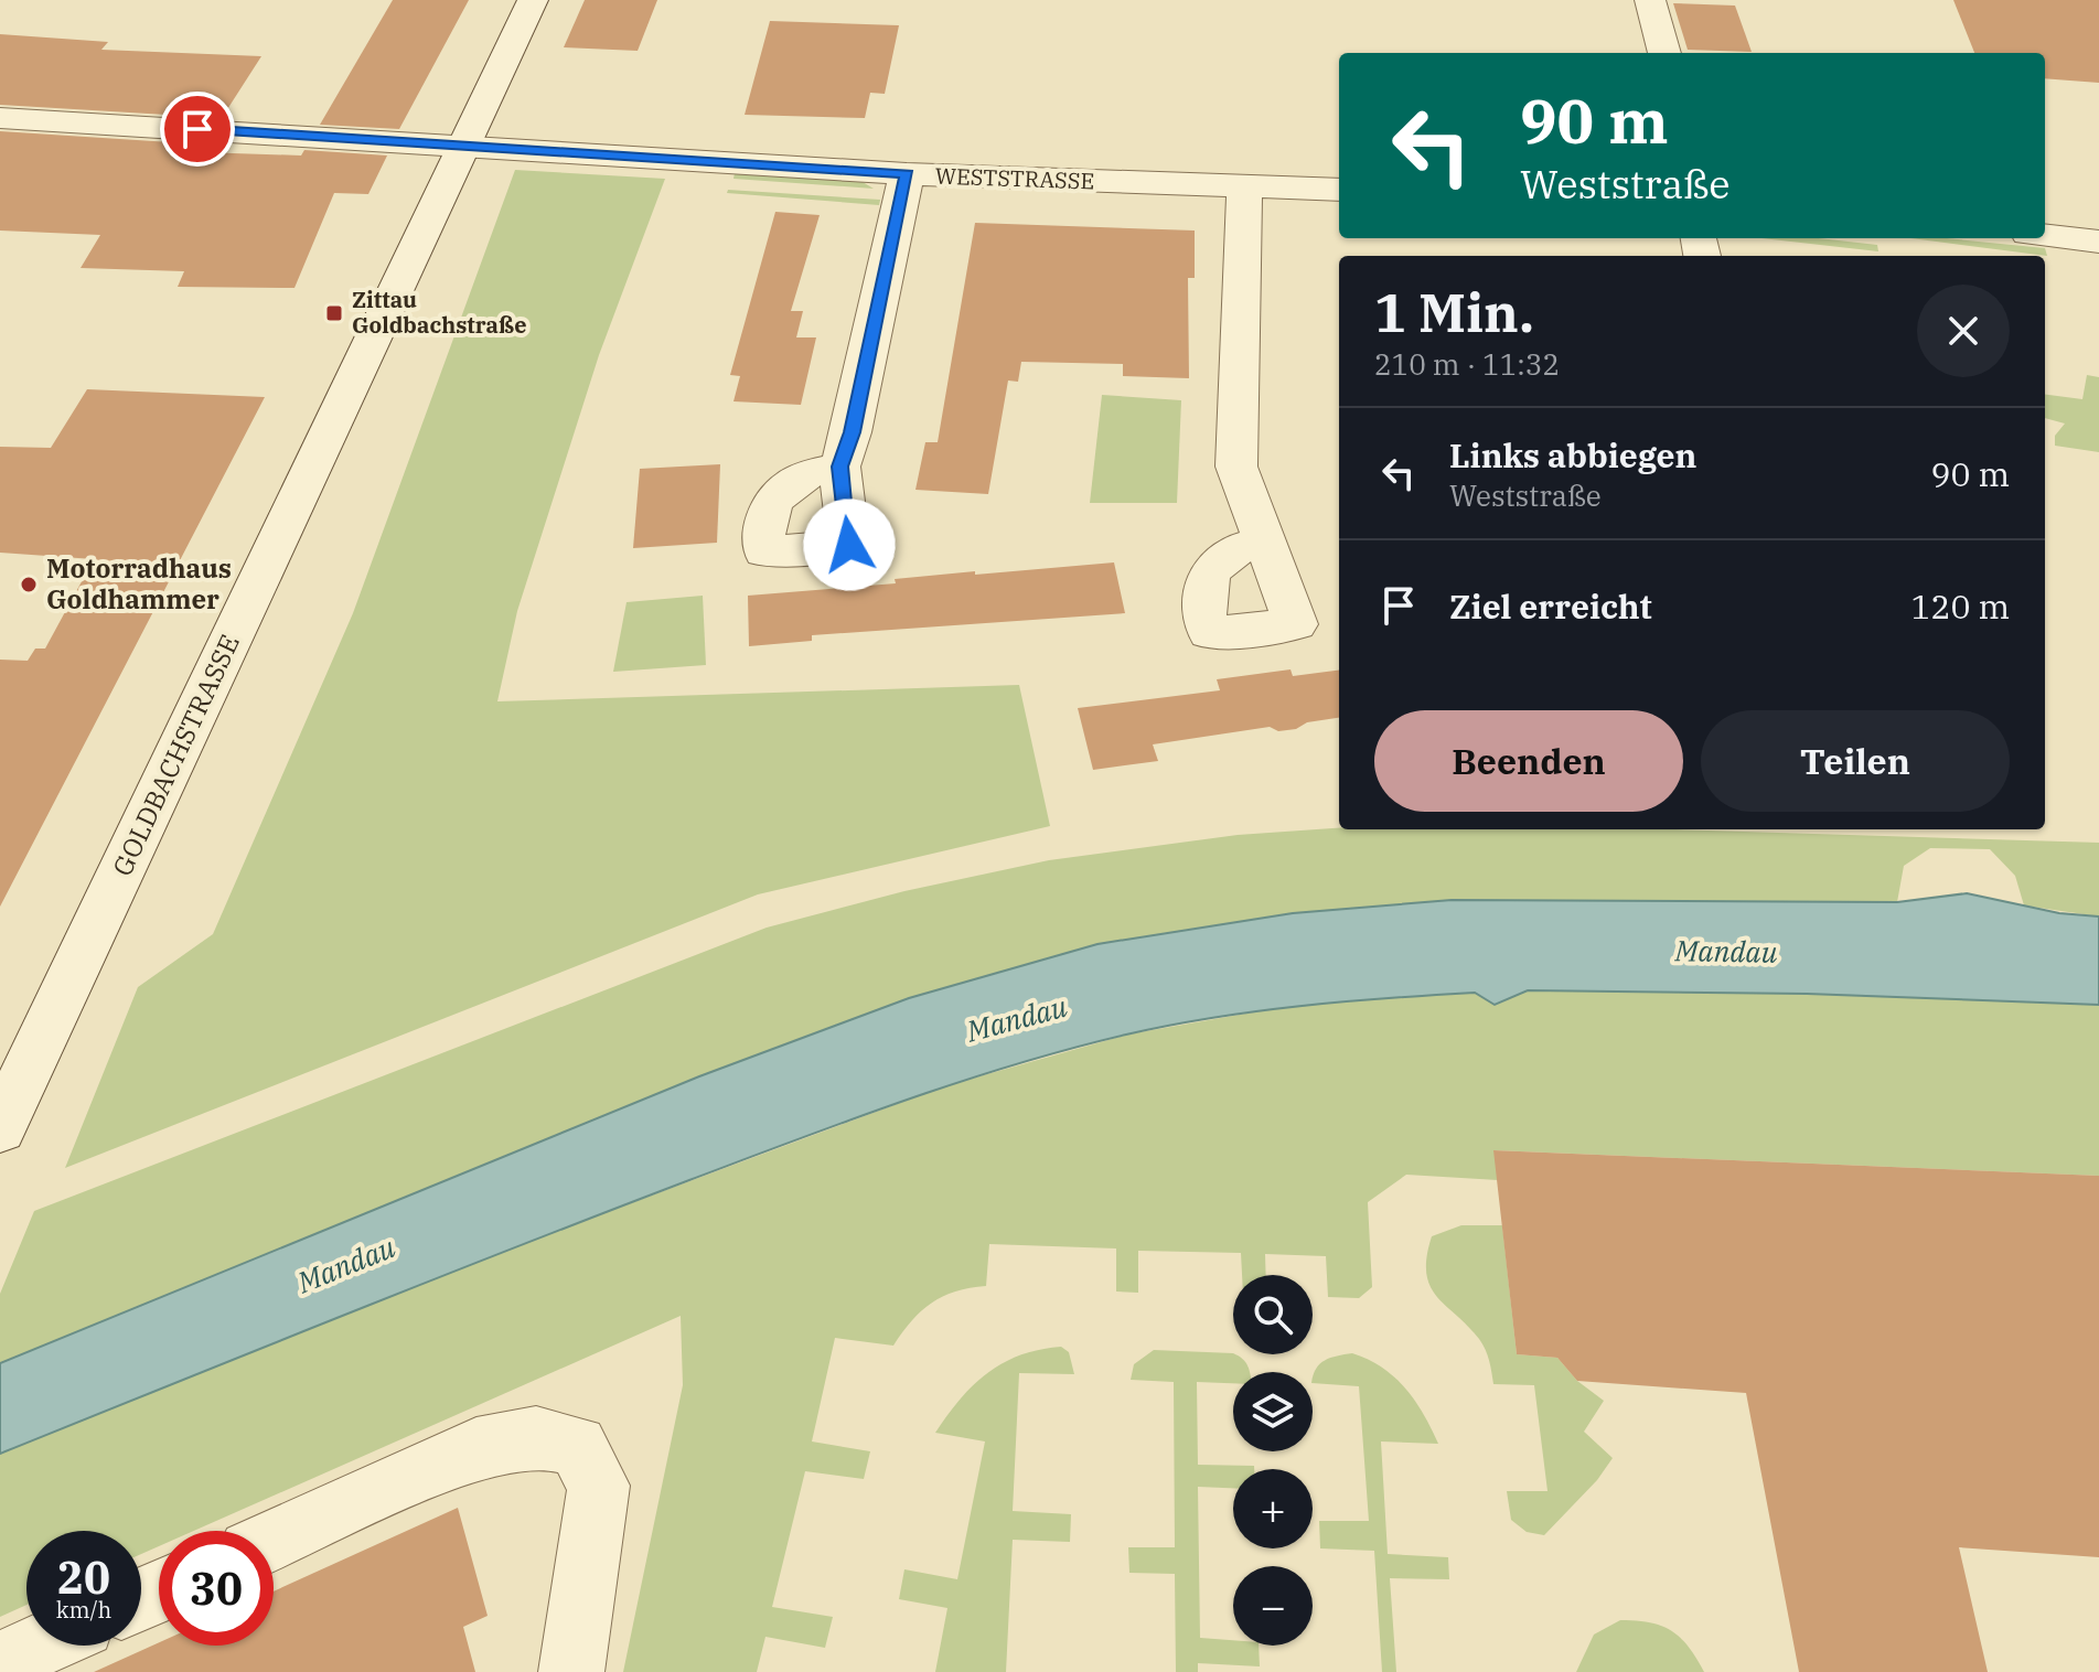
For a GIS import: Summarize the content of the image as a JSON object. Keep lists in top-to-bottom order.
{
  "streets": {
    "street": ["WESTSTRASSE", "GOLDBACHSTRASSE"]
  },
  "crossings": [
    ["WESTSTRASSE", "GOLDBACHSTRASSE"]
  ],
  "water": ["Mandau"],
  "places": {
    "transit": ["Zittau Goldbachstraße"],
    "other": ["Motorradhaus Goldhammer"]
  },
  "page": {
    "turn": ["90 m", "Weststraße"],
    "heading": ["1 Min.", "210 m · 11:32"],
    "list": [
      {
        "name": "Links abbiegen",
        "note": "Weststraße",
        "value": "90 m"
      },
      {
        "name": "Ziel erreicht",
        "value": "120 m"
      }
    ],
    "buttons": ["Beenden", "Teilen"],
    "map_buttons": ["+", "−"],
    "speed": "20 km/h",
    "limit": "30"
  }
}
